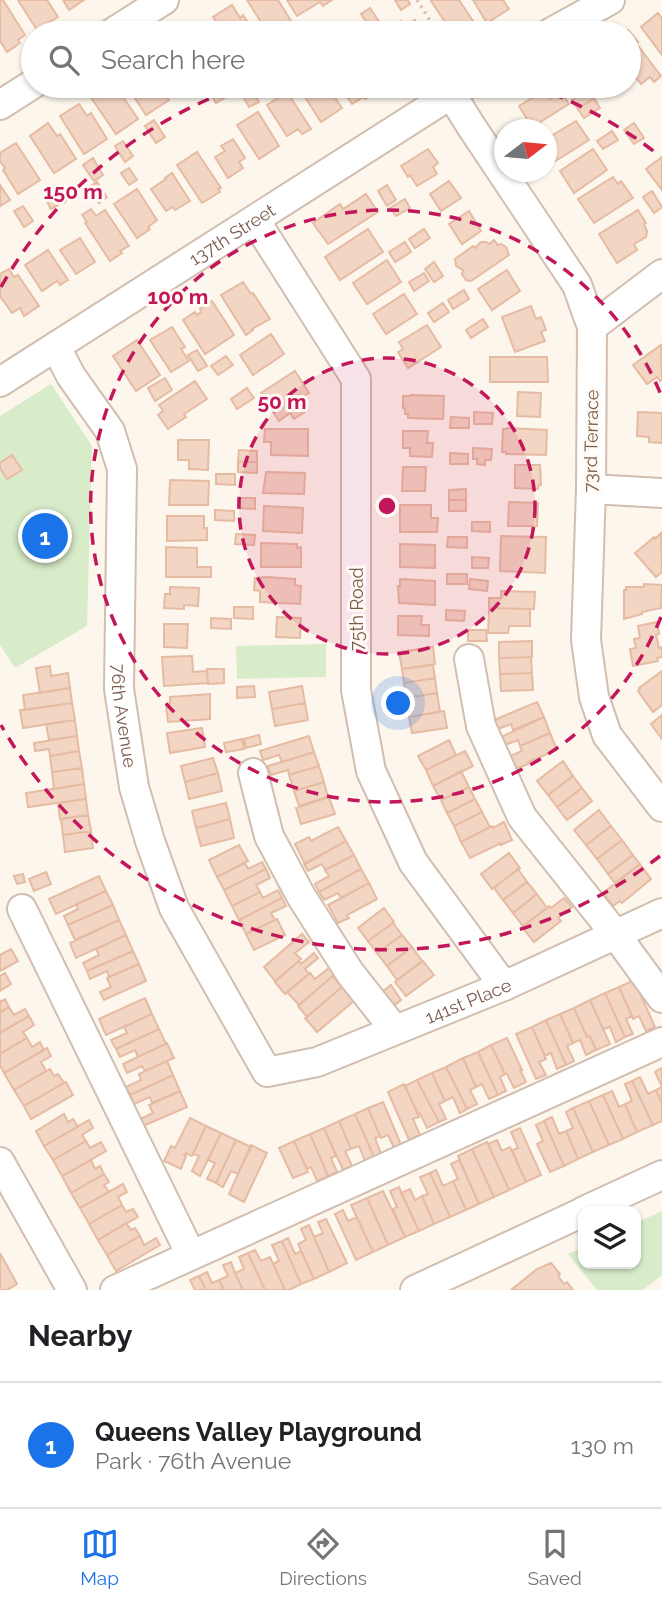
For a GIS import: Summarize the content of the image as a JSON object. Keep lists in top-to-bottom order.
{
  "streets": {
    "street": [
      "137th Street",
      "73rd Terrace",
      "75th Road",
      "76th Avenue",
      "141st Place"
    ]
  },
  "crossings": [
    ["137th Street", "75th Road"],
    ["137th Street", "76th Avenue"],
    ["75th Road", "141st Place"],
    ["76th Avenue", "141st Place"]
  ],
  "north": "right",
  "page": {
    "search": "Search here",
    "pins": "1",
    "heading": "Nearby",
    "list": [
      {
        "mark": "1",
        "name": "Queens Valley Playground",
        "note": "Park · 76th Avenue",
        "value": "130 m"
      }
    ],
    "nav": ["Map", "Directions", "Saved"]
  },
  "rings": ["150 m", "100 m", "50 m"]
}
